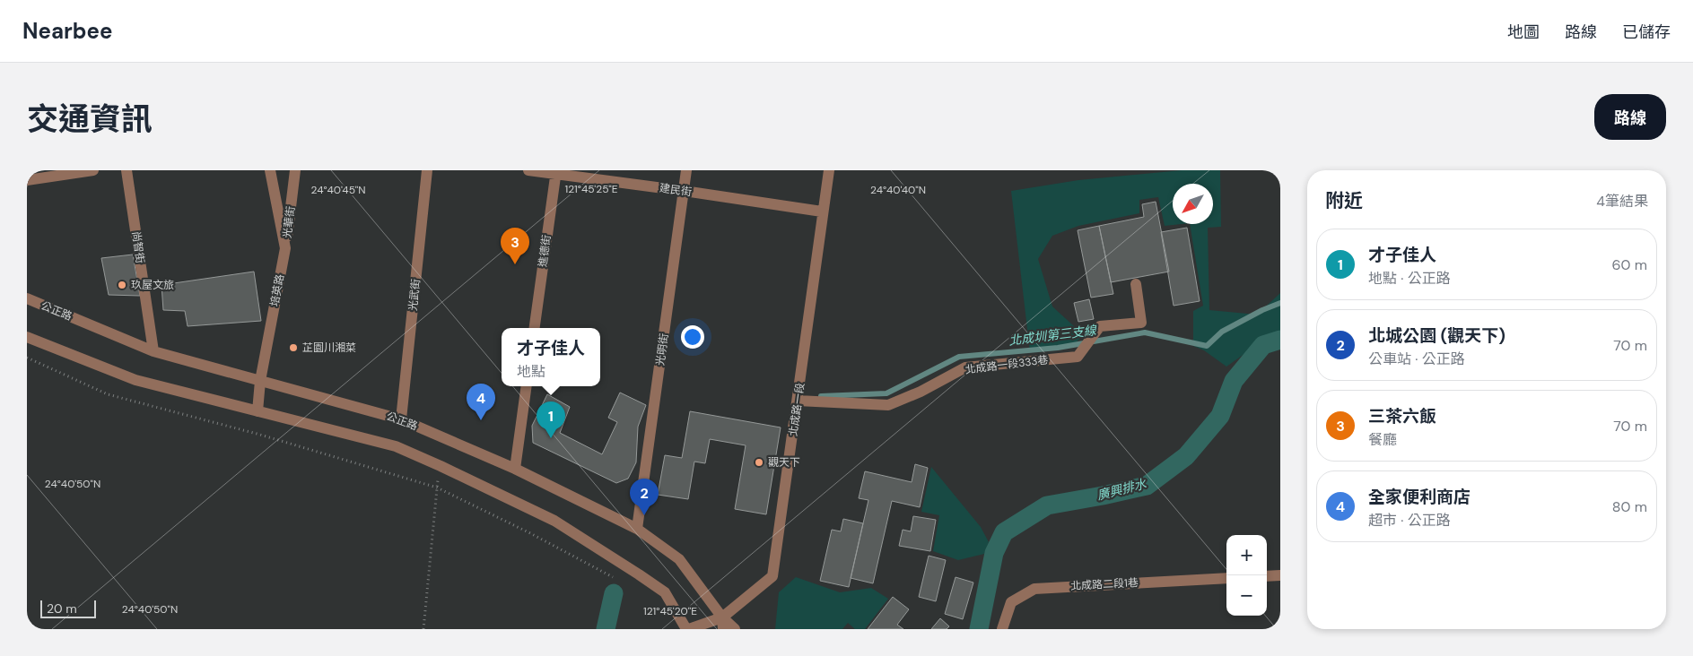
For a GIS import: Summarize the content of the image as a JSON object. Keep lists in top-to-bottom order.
{
  "streets": {
    "street": [
      "建民街",
      "光華街",
      "尚智街",
      "進德街",
      "培英路",
      "光武街",
      "公正路",
      "光明街",
      "北成路一段333巷",
      "北成路一段",
      "北成路二段1巷"
    ]
  },
  "crossings": [
    ["建民街", "進德街"],
    ["建民街", "光明街"],
    ["建民街", "北成路一段"],
    ["光華街", "培英路"],
    ["尚智街", "公正路"],
    ["培英路", "公正路"],
    ["光武街", "公正路"],
    ["公正路", "光明街"],
    ["公正路", "北成路一段"],
    ["北成路一段333巷", "北成路一段"]
  ],
  "water": ["北成圳第三支線", "廣興排水"],
  "places": ["玖屋文旅", "芷園川湘菜", "觀天下"],
  "scale_bar": "20 m",
  "north": "bottom left",
  "page": {
    "header": "Nearbee",
    "nav": ["地圖", "路線", "已儲存"],
    "title": "交通資訊",
    "buttons": "路線",
    "heading": ["附近", "4筆結果"],
    "pins": [
      "3",
      "4",
      "1",
      "2"
    ],
    "list": [
      {
        "mark": "1",
        "name": "才子佳人",
        "note": "地點 · 公正路",
        "value": "60 m"
      },
      {
        "mark": "2",
        "name": "北城公園 (觀天下)",
        "note": "公車站 · 公正路",
        "value": "70 m"
      },
      {
        "mark": "3",
        "name": "三茶六飯",
        "note": "餐廳",
        "value": "70 m"
      },
      {
        "mark": "4",
        "name": "全家便利商店",
        "note": "超市 · 公正路",
        "value": "80 m"
      }
    ],
    "popup": ["才子佳人", "地點"],
    "map_buttons": ["+", "−"],
    "scale": "20 m"
  },
  "coordinates": [
    "121°45'25\"E",
    "24°40'45\"N",
    "24°40'40\"N",
    "24°40'50\"N",
    "121°45'20\"E"
  ]
}
